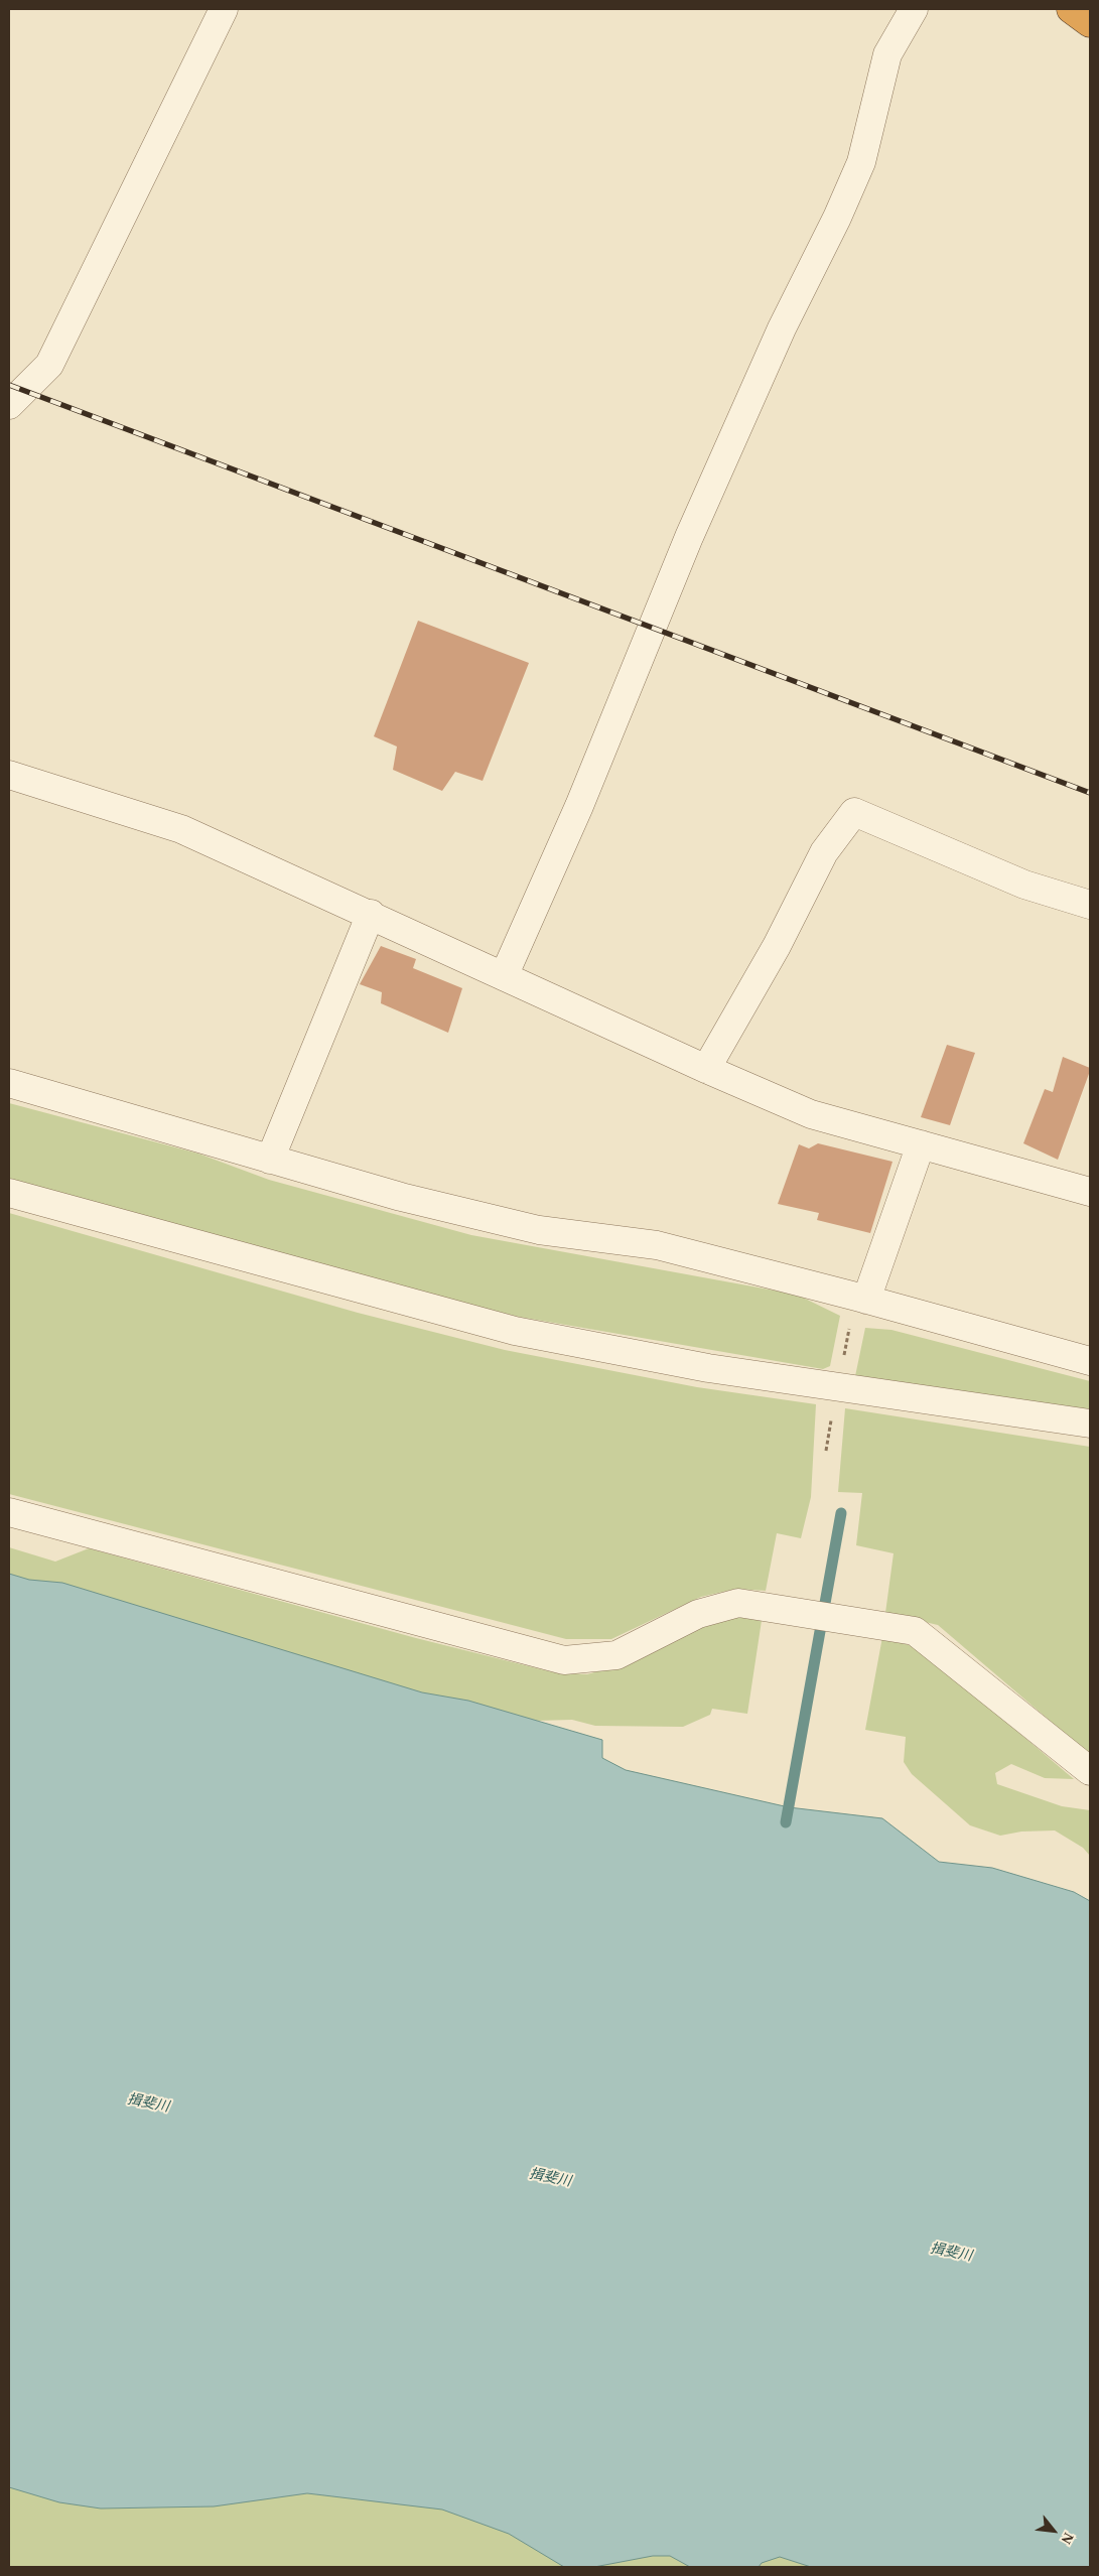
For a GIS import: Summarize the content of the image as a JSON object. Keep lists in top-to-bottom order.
{
  "water": ["揖斐川"],
  "north": "bottom right"
}
